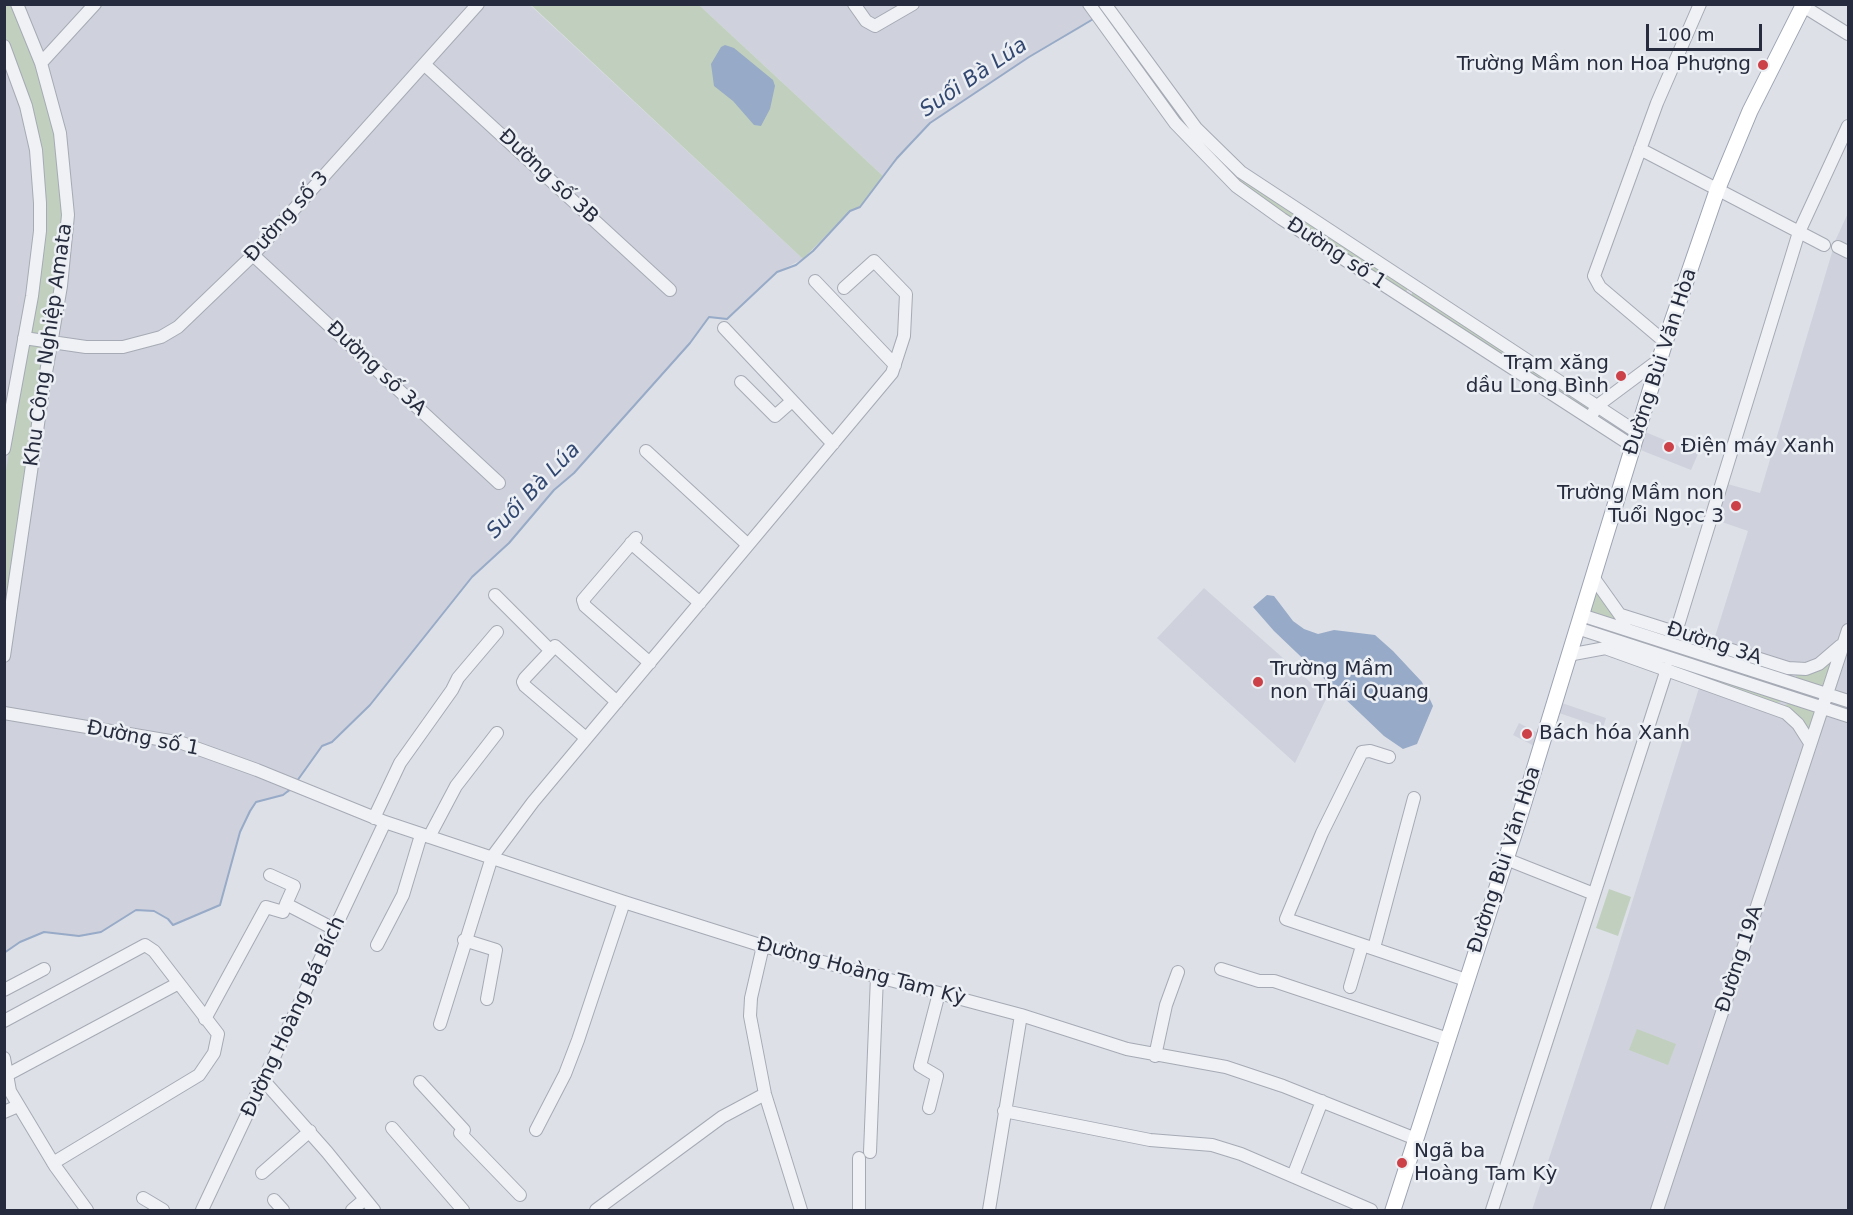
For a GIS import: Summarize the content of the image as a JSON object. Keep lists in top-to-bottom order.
{
  "streets": {
    "main road": ["Đường Bùi Văn Hòa"],
    "street": [
      "Đường số 3B",
      "Đường số 3",
      "Đường số 1",
      "Khu Công Nghiệp Amata",
      "Đường số 3A",
      "Đường 3A",
      "Đường 19A",
      "Đường Hoàng Tam Kỳ",
      "Đường Hoàng Bá Bích"
    ]
  },
  "crossings": [
    ["Đường số 3B", "Đường số 3"],
    ["Đường số 3", "Khu Công Nghiệp Amata"],
    ["Đường số 3", "Đường số 3A"],
    ["Đường số 1", "Đường Bùi Văn Hòa"],
    ["Đường số 1", "Đường Hoàng Tam Kỳ"],
    ["Đường Bùi Văn Hòa", "Đường 3A"],
    ["Đường Bùi Văn Hòa", "Đường Hoàng Tam Kỳ"],
    ["Đường 3A", "Đường 19A"],
    ["Đường Hoàng Tam Kỳ", "Đường Hoàng Bá Bích"]
  ],
  "water": ["Suối Bà Lúa"],
  "places": [
    "Trường Mầm non Hoa Phượng",
    "Trạm xăng dầu Long Bình",
    "Điện máy Xanh",
    "Trường Mầm non Tuổi Ngọc 3",
    "Trường Mầm non Thái Quang",
    "Bách hóa Xanh",
    "Ngã ba Hoàng Tam Kỳ"
  ],
  "scale_bar": "100 m"
}
